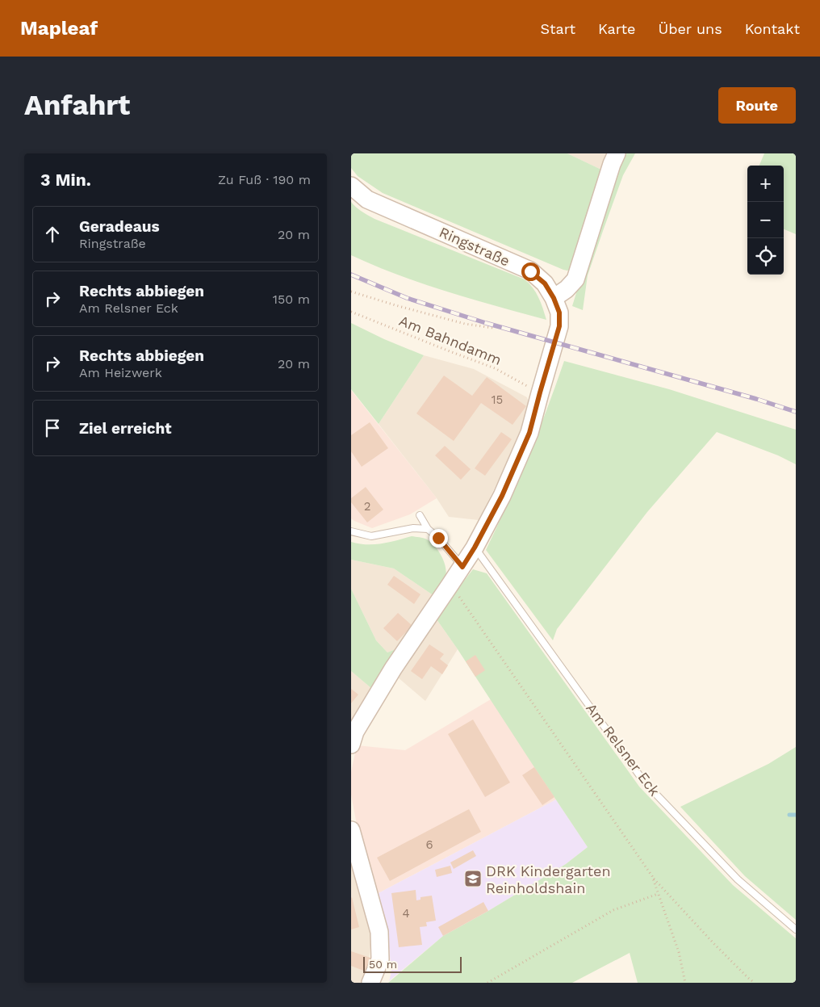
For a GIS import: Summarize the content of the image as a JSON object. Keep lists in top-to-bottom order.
{
  "streets": {
    "street": ["Ringstraße"],
    "lane": ["Am Relsner Eck"],
    "path": ["Am Bahndamm"]
  },
  "places": {
    "school or university": ["DRK Kindergarten Reinholdshain"]
  },
  "house_numbers": [
    "15",
    "2",
    "6",
    "4"
  ],
  "scale_bar": "50 m",
  "page": {
    "header": "Mapleaf",
    "nav": [
      "Start",
      "Karte",
      "Über uns",
      "Kontakt"
    ],
    "buttons": "Route",
    "title": "Anfahrt",
    "heading": ["3 Min.", "Zu Fuß · 190 m"],
    "map_buttons": ["+", "−"],
    "list": [
      ["Geradeaus", "Ringstraße", "20 m"],
      ["Rechts abbiegen", "Am Relsner Eck", "150 m"],
      ["Rechts abbiegen", "Am Heizwerk", "20 m"],
      "Ziel erreicht"
    ],
    "scale": "50 m"
  }
}
